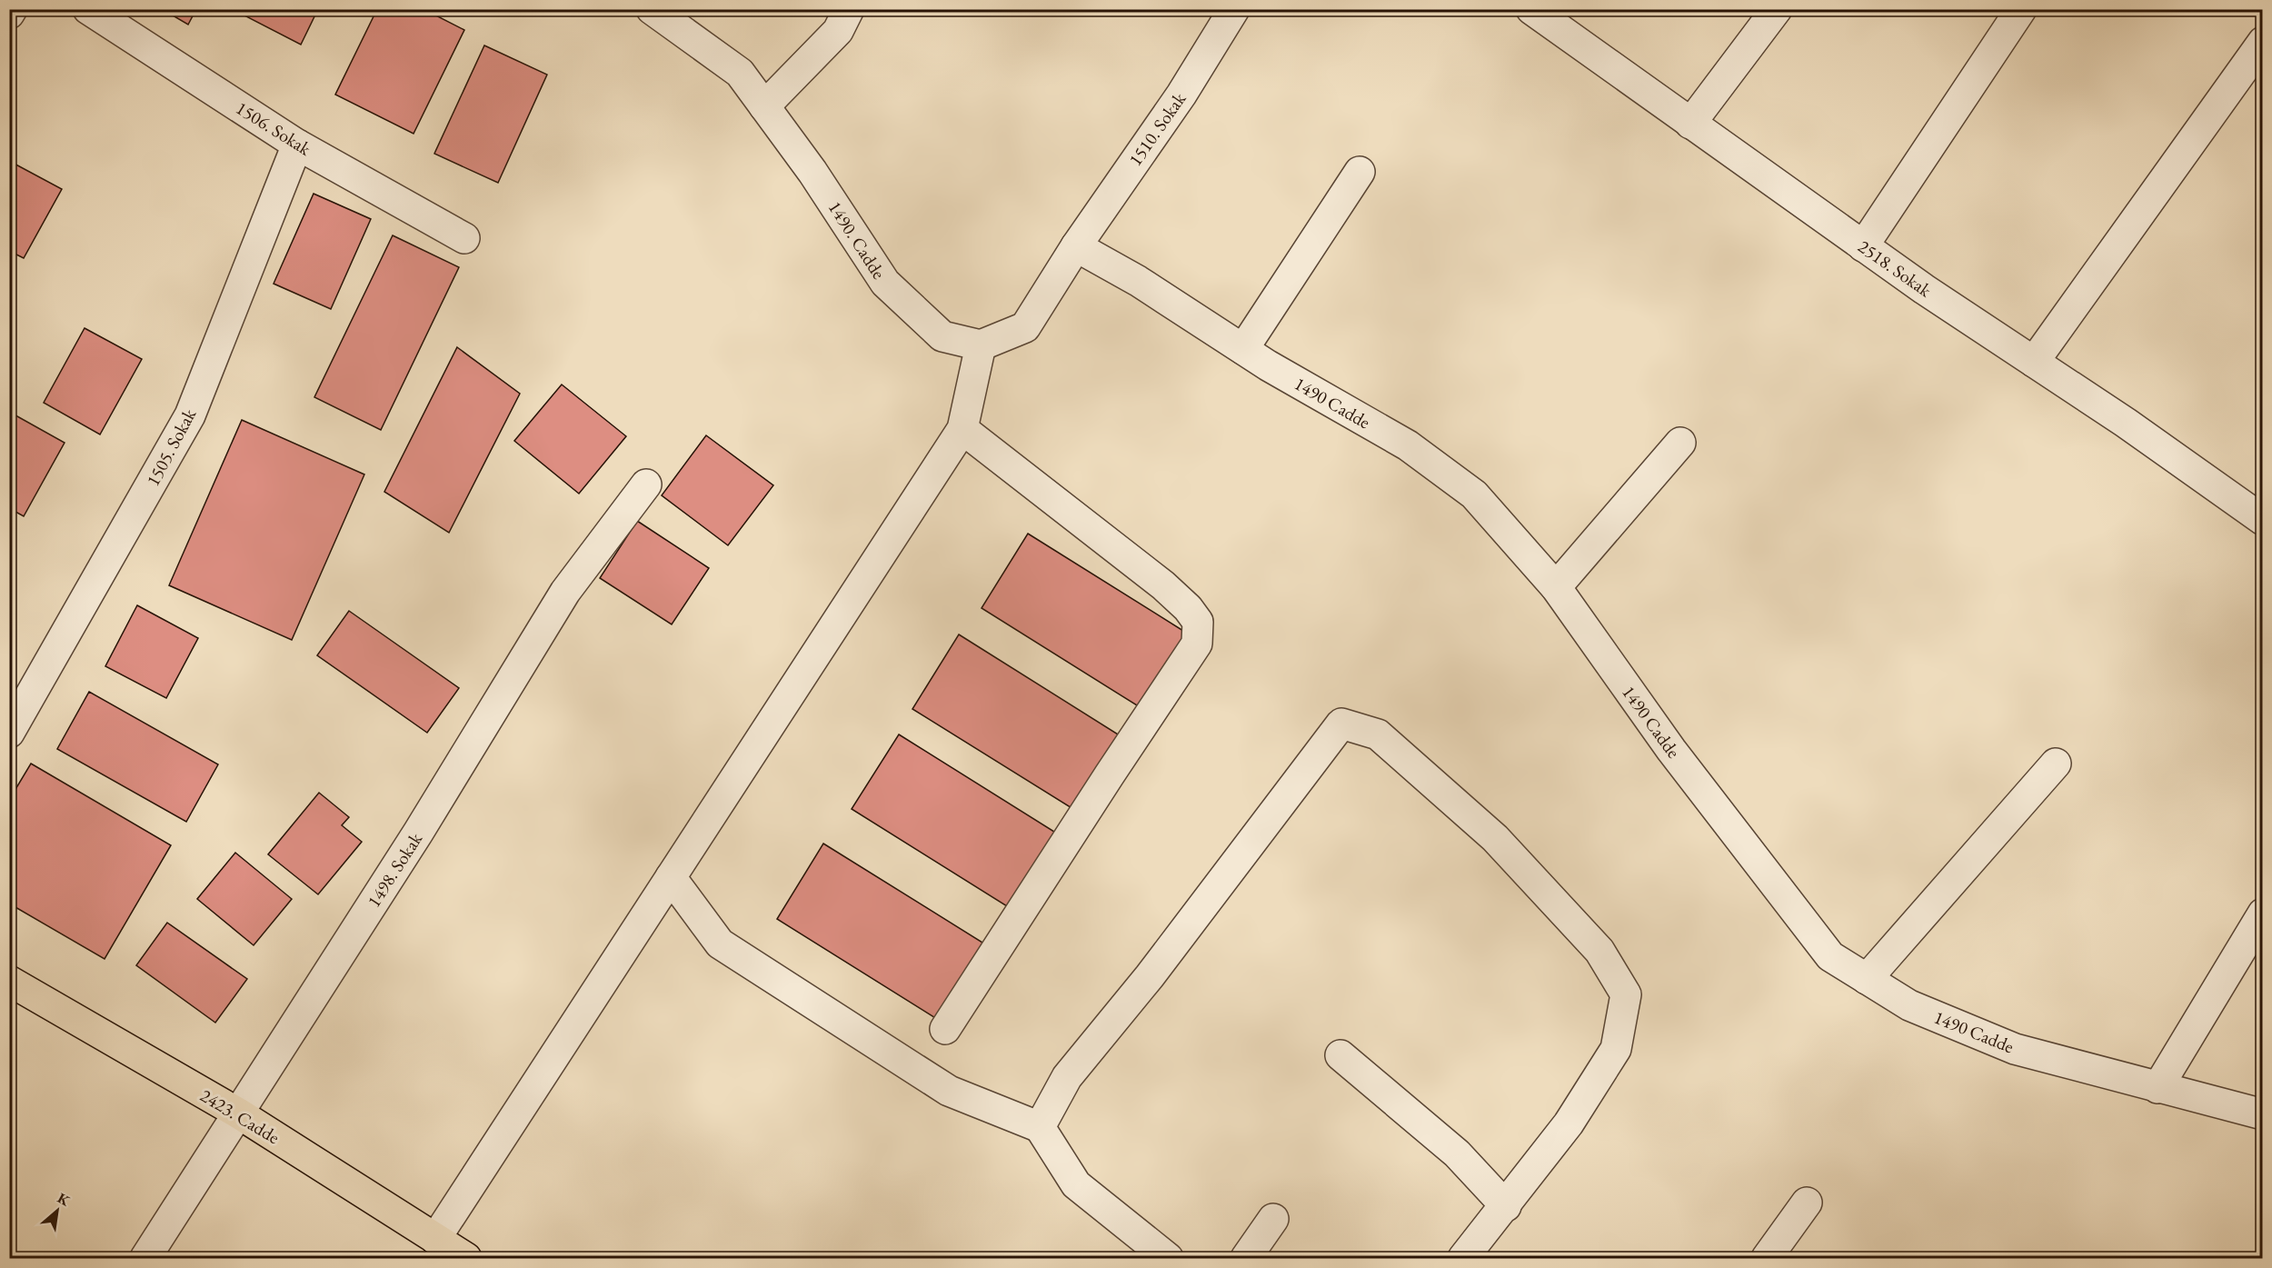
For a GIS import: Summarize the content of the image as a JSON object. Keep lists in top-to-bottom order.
{
  "streets": {
    "main road": ["2423. Cadde"],
    "street": [
      "1506. Sokak",
      "1510. Sokak",
      "1490. Cadde",
      "2518. Sokak",
      "1490 Cadde",
      "1505. Sokak",
      "1498. Sokak"
    ]
  },
  "crossings": [
    ["1506. Sokak", "1505. Sokak"],
    ["1510. Sokak", "1490 Cadde"],
    ["1498. Sokak", "2423. Cadde"]
  ],
  "north": "top right"
}
